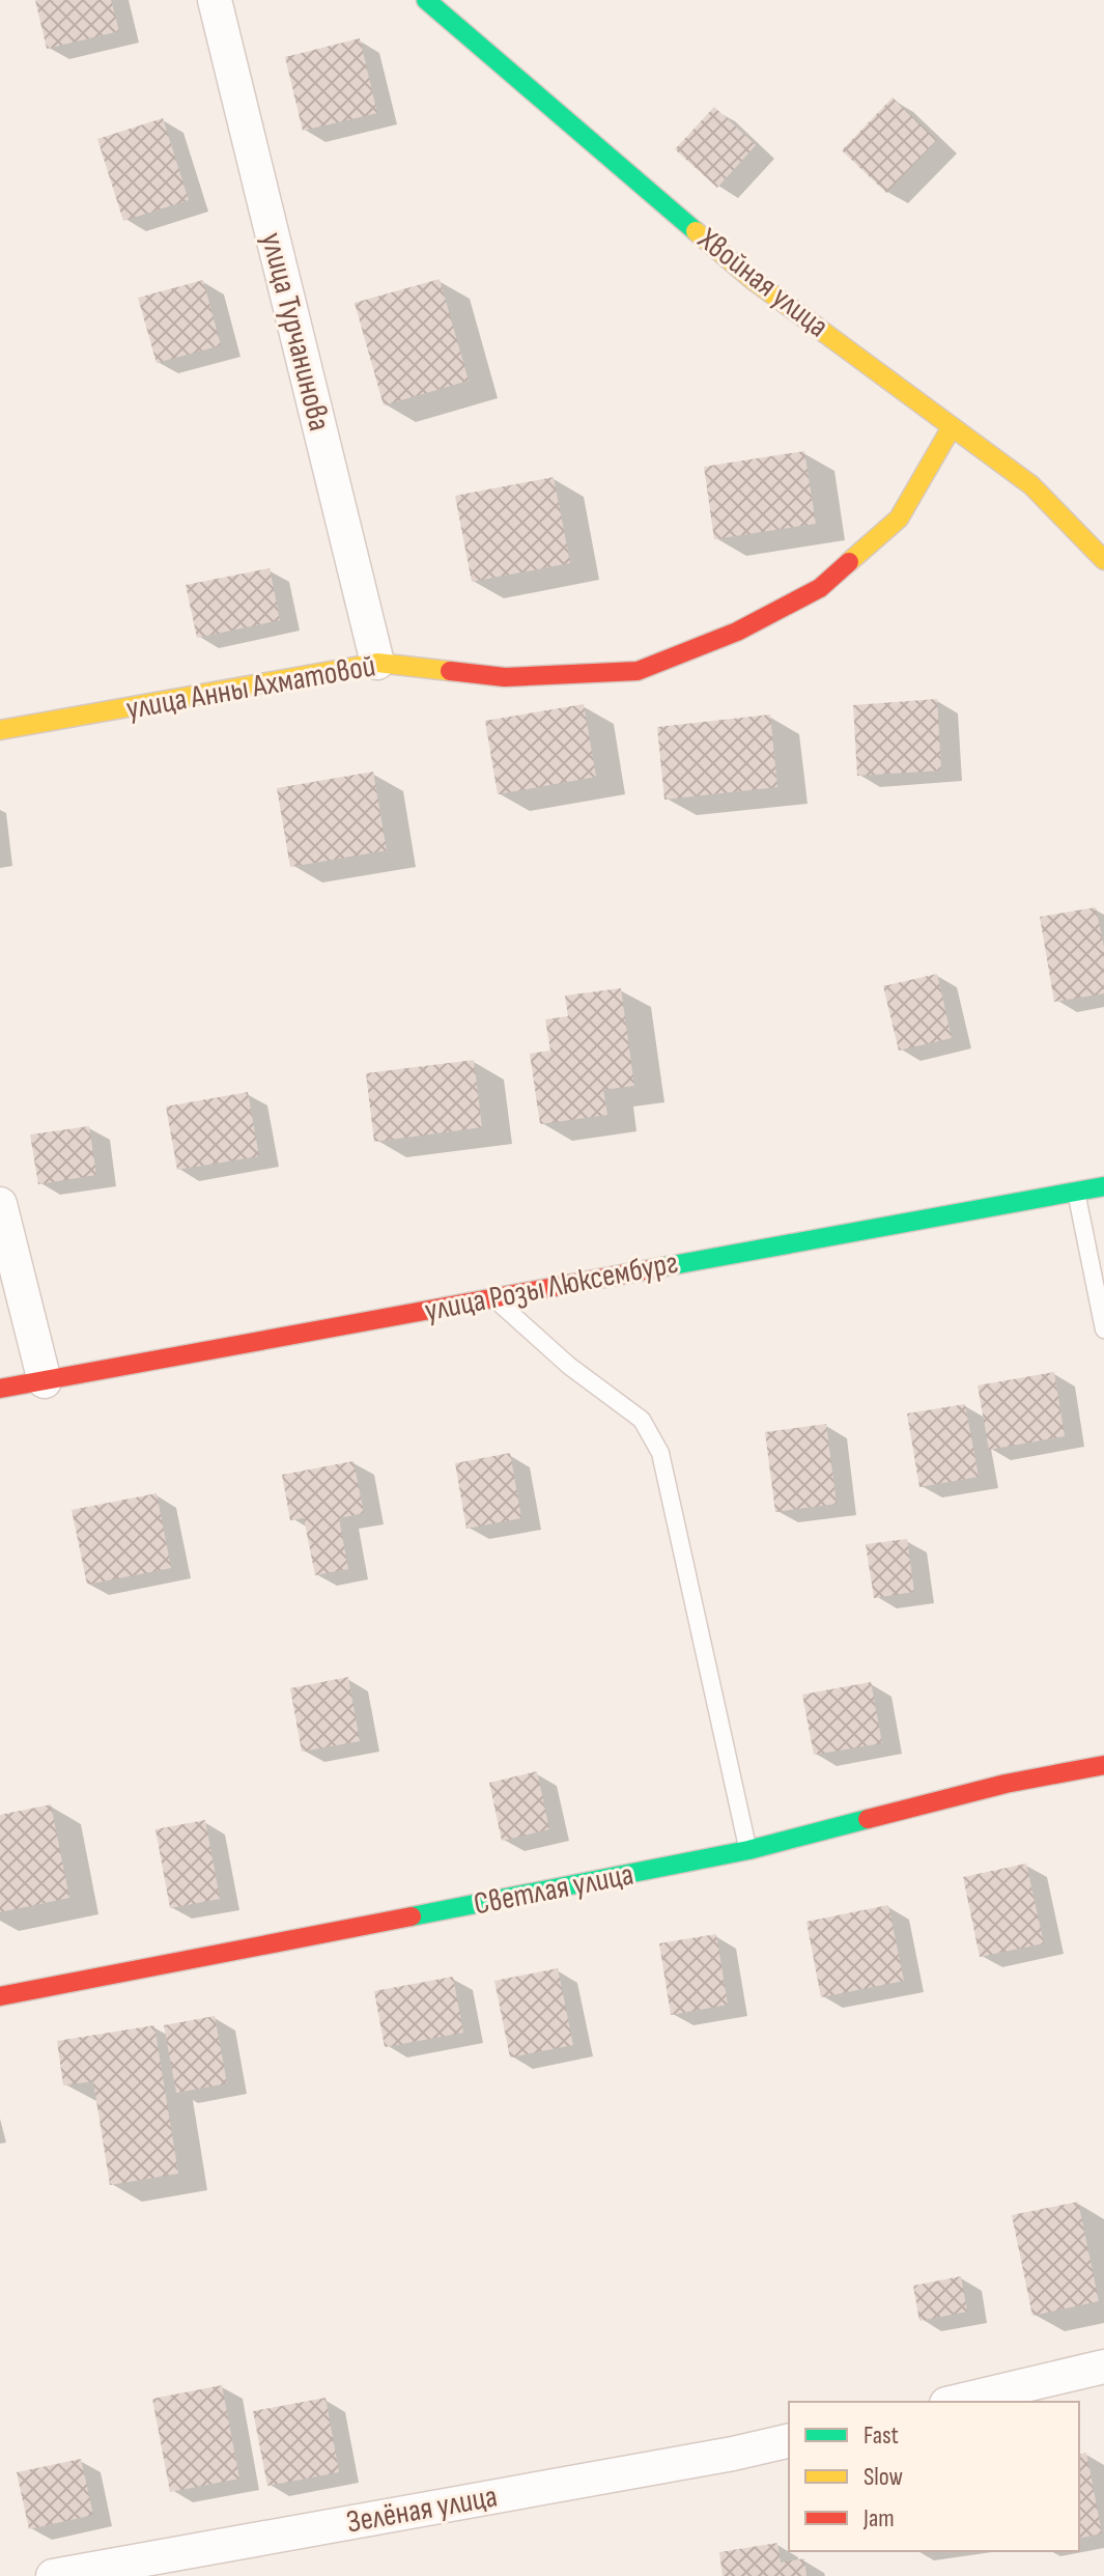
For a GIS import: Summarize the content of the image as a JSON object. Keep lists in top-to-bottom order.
{
  "streets": {
    "street": [
      "Хвойная улица",
      "улица Турчанинова",
      "улица Анны Ахматовой",
      "улица Розы Люксембург",
      "Светлая улица",
      "Зелёная улица"
    ]
  },
  "crossings": [
    ["Хвойная улица", "улица Анны Ахматовой"],
    ["улица Турчанинова", "улица Анны Ахматовой"]
  ],
  "legend": ["Fast", "Slow", "Jam"]
}
